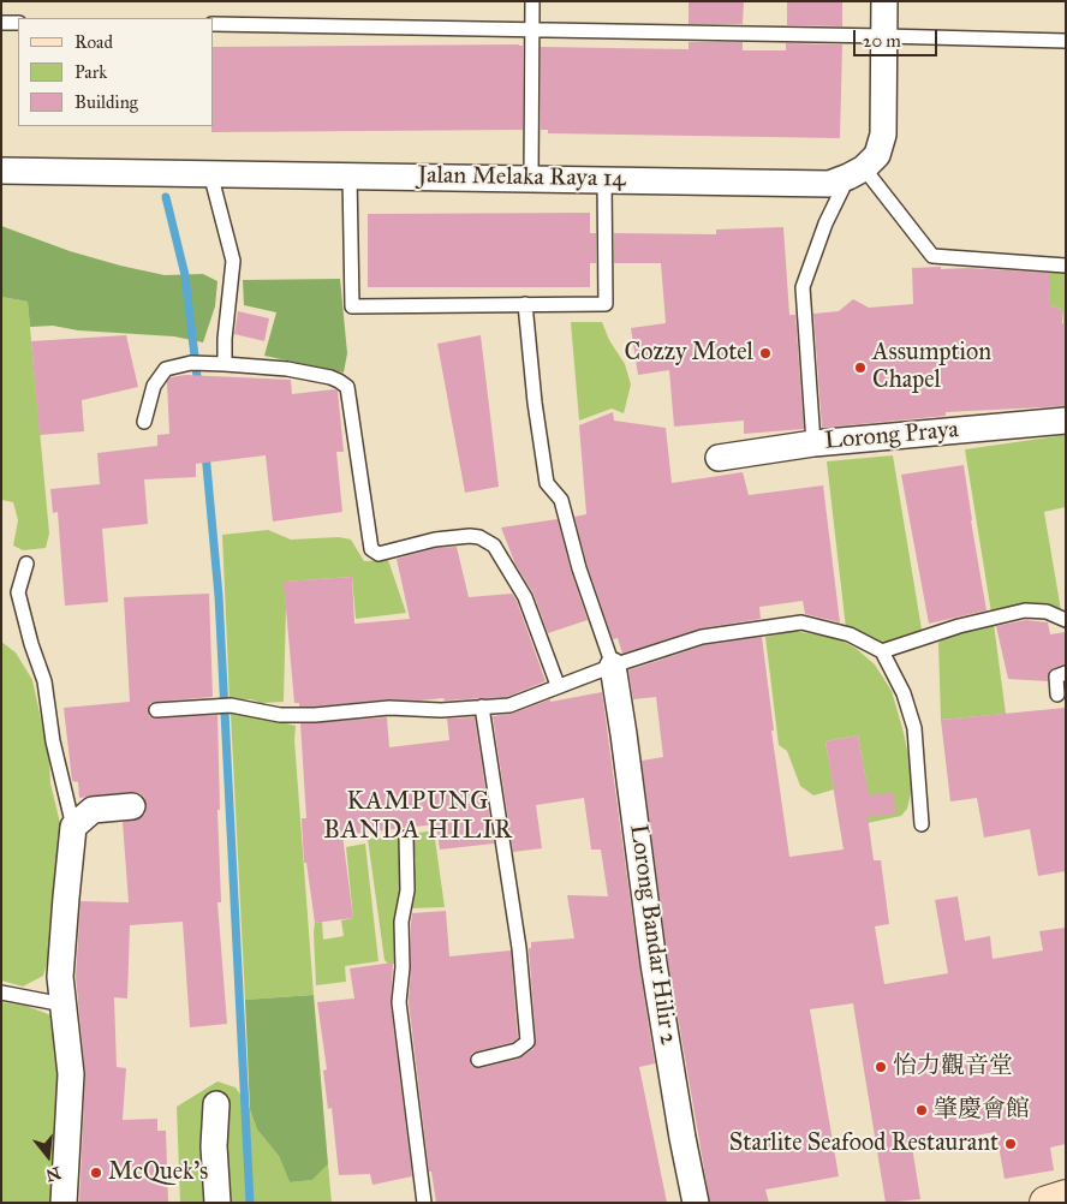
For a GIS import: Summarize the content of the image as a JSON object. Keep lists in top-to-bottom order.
{
  "streets": {
    "street": ["Jalan Melaka Raya 14", "Lorong Praya", "Lorong Bandar Hilir 2"]
  },
  "districts": ["KAMPUNG BANDA HILIR"],
  "places": [
    "Cozzy Motel",
    "Assumption Chapel",
    "怡力觀音堂",
    "肇慶會館",
    "Starlite Seafood Restaurant",
    "McQuek's"
  ],
  "legend": ["Road", "Park", "Building"],
  "scale_bar": "20 m",
  "north": "bottom"
}
